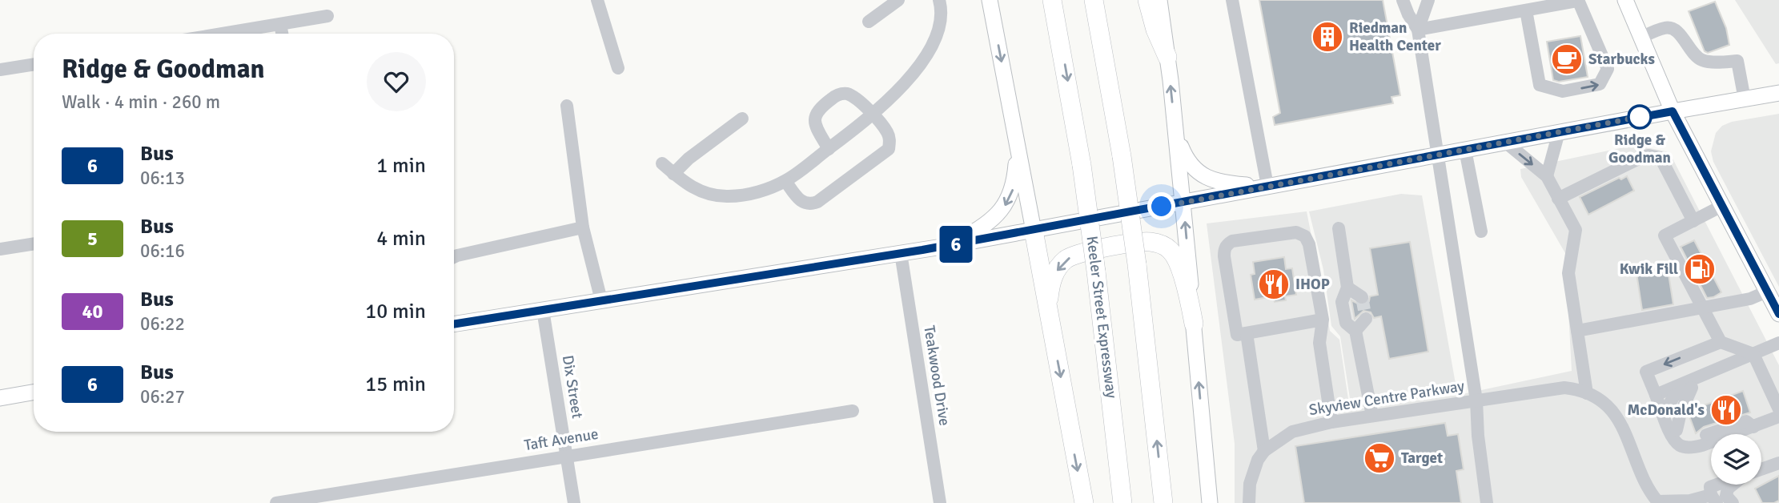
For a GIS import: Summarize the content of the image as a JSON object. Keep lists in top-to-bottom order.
{
  "streets": {
    "highway": ["Keeler Street Expressway"],
    "street": [
      "Teakwood Drive",
      "Dix Street",
      "Skyview Centre Parkway",
      "Taft Avenue"
    ]
  },
  "crossings": [
    ["Dix Street", "Taft Avenue"]
  ],
  "places": {
    "building": ["Riedman Health Center"],
    "cafe": ["Starbucks"],
    "other": ["Ridge & Goodman"],
    "fuel station": ["Kwik Fill"],
    "restaurant": ["IHOP", "McDonald's"],
    "supermarket": ["Target"]
  },
  "lines": ["bus line 6"],
  "page": {
    "on_map": "6",
    "heading": ["Ridge & Goodman", "Walk · 4 min · 260 m"],
    "list": [
      {
        "mark": "6",
        "name": "Bus",
        "note": "06:13",
        "value": "1 min"
      },
      {
        "mark": "5",
        "name": "Bus",
        "note": "06:16",
        "value": "4 min"
      },
      {
        "mark": "40",
        "name": "Bus",
        "note": "06:22",
        "value": "10 min"
      },
      {
        "mark": "6",
        "name": "Bus",
        "note": "06:27",
        "value": "15 min"
      }
    ]
  }
}
